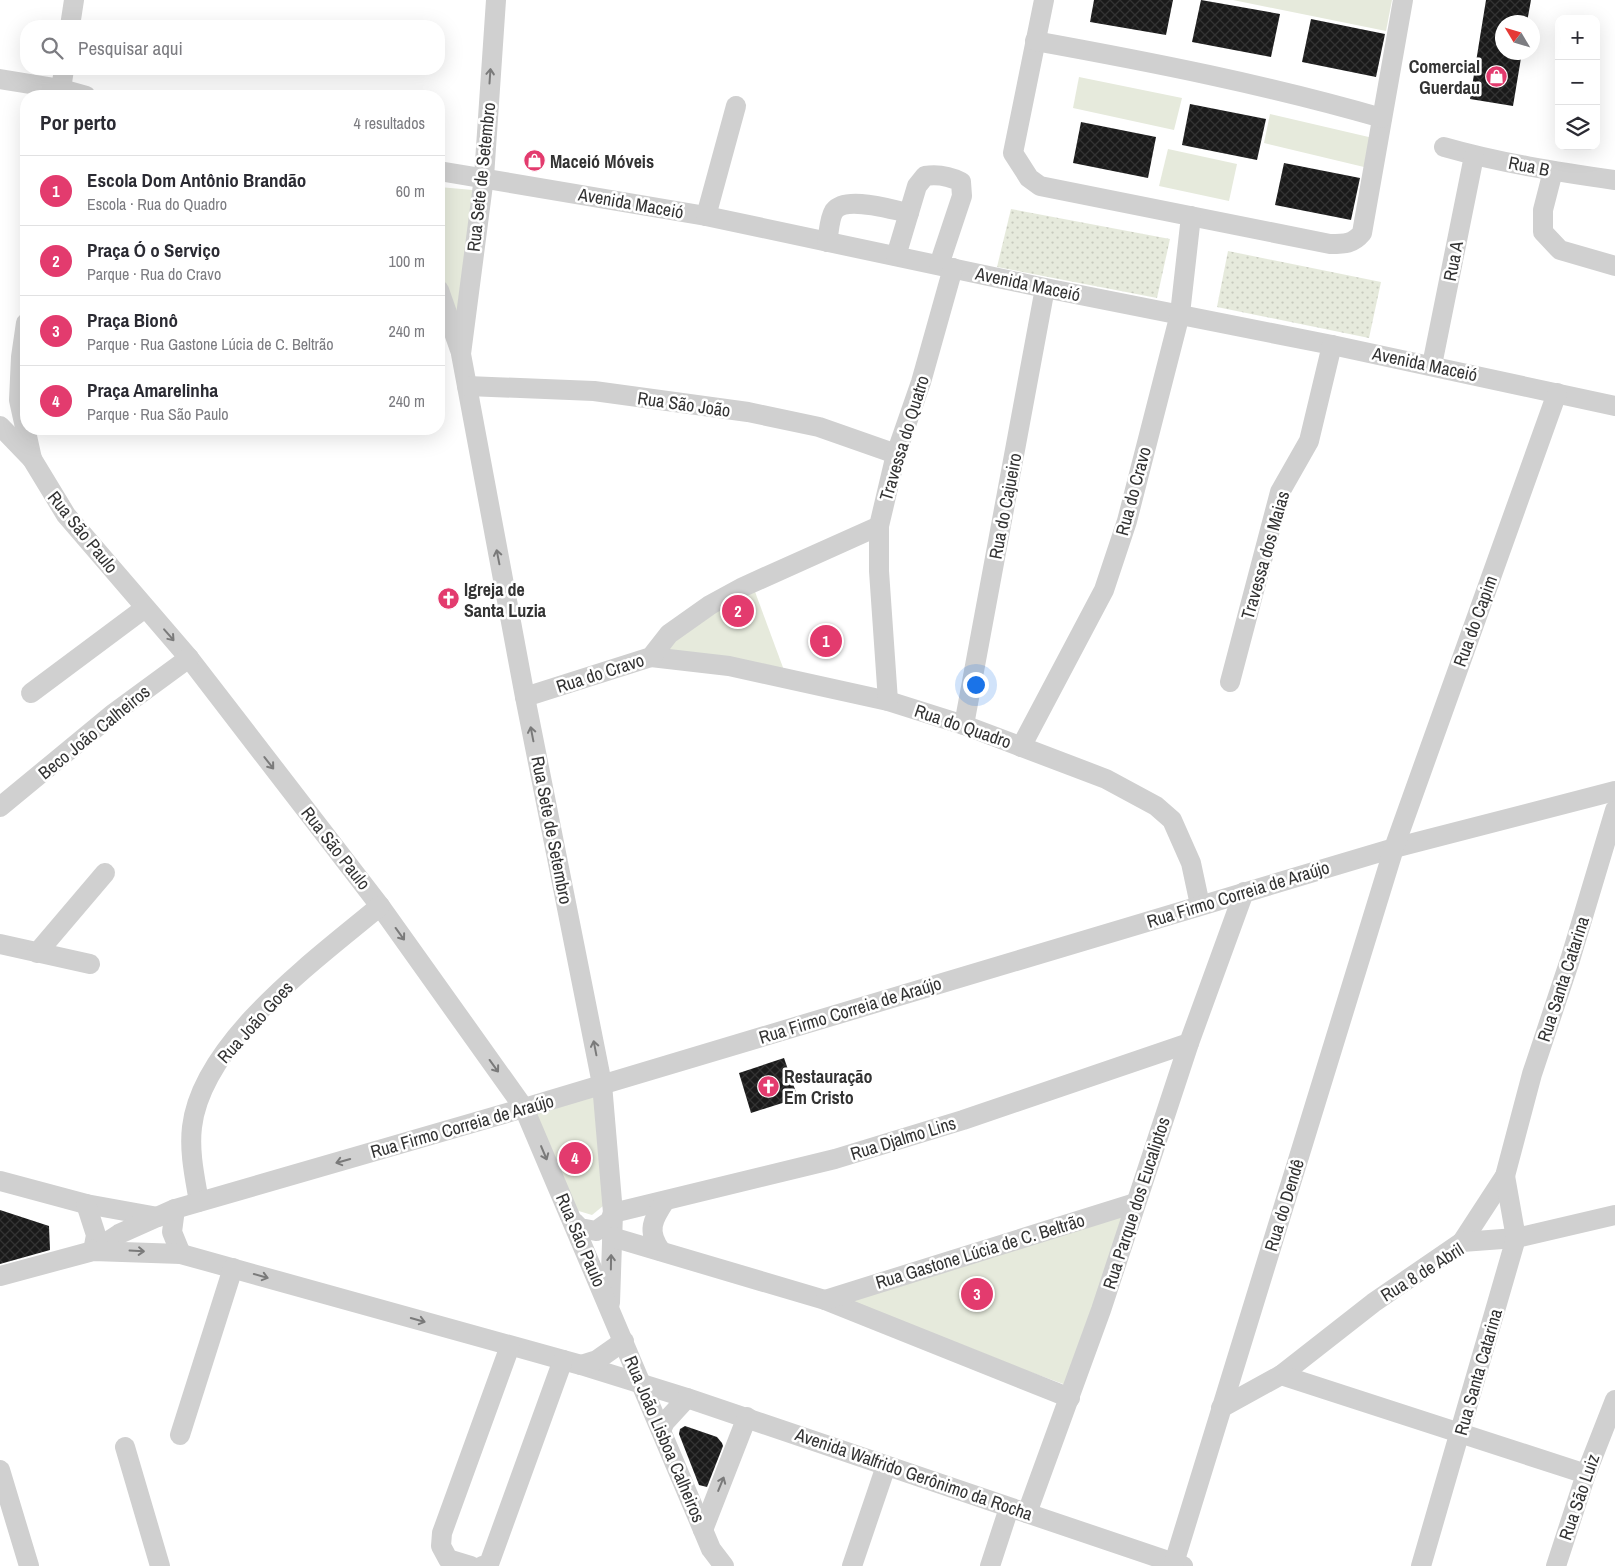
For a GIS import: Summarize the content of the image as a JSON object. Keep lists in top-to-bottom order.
{
  "streets": {
    "street": [
      "Rua B",
      "Rua Sete de Setembro",
      "Avenida Maceió",
      "Rua A",
      "Rua São João",
      "Travessa do Quatro",
      "Rua do Cravo",
      "Rua do Cajueiro",
      "Rua São Paulo",
      "Travessa dos Maias",
      "Rua do Capim",
      "Rua do Quadro",
      "Beco João Calheiros",
      "Rua Firmo Correia de Araújo",
      "Rua Santa Catarina",
      "Rua João Goes",
      "Rua Djalmo Lins",
      "Rua Parque dos Eucaliptos",
      "Rua do Dendê",
      "Rua Gastone Lúcia de C. Beltrão",
      "Rua 8 de Abril",
      "Rua João Lisboa Calheiros",
      "Avenida Walfrido Gerônimo da Rocha",
      "Rua São Luiz"
    ]
  },
  "crossings": [
    ["Rua B", "Rua A"],
    ["Rua Sete de Setembro", "Avenida Maceió"],
    ["Rua Sete de Setembro", "Rua São João"],
    ["Rua Sete de Setembro", "Rua do Cravo"],
    ["Rua Sete de Setembro", "Rua São Paulo"],
    ["Rua Sete de Setembro", "Rua Firmo Correia de Araújo"],
    ["Rua Sete de Setembro", "Rua Djalmo Lins"],
    ["Rua Sete de Setembro", "Rua João Lisboa Calheiros"],
    ["Avenida Maceió", "Rua A"],
    ["Avenida Maceió", "Travessa do Quatro"],
    ["Avenida Maceió", "Rua do Cravo"],
    ["Avenida Maceió", "Rua do Cajueiro"],
    ["Avenida Maceió", "Travessa dos Maias"],
    ["Avenida Maceió", "Rua do Capim"],
    ["Rua São João", "Travessa do Quatro"],
    ["Travessa do Quatro", "Rua do Cravo"],
    ["Travessa do Quatro", "Rua do Quadro"],
    ["Rua do Cravo", "Rua do Quadro"],
    ["Rua do Cajueiro", "Rua do Quadro"],
    ["Rua São Paulo", "Beco João Calheiros"],
    ["Rua São Paulo", "Rua Firmo Correia de Araújo"],
    ["Rua São Paulo", "Rua João Goes"],
    ["Rua São Paulo", "Rua João Lisboa Calheiros"],
    ["Rua do Capim", "Rua Firmo Correia de Araújo"],
    ["Rua do Capim", "Rua do Dendê"],
    ["Rua do Quadro", "Rua Firmo Correia de Araújo"],
    ["Rua Firmo Correia de Araújo", "Rua João Goes"],
    ["Rua Firmo Correia de Araújo", "Rua Parque dos Eucaliptos"],
    ["Rua Firmo Correia de Araújo", "Rua do Dendê"],
    ["Rua Firmo Correia de Araújo", "Rua João Lisboa Calheiros"],
    ["Rua Firmo Correia de Araújo", "Avenida Walfrido Gerônimo da Rocha"],
    ["Rua Santa Catarina", "Rua 8 de Abril"],
    ["Rua Djalmo Lins", "Rua Parque dos Eucaliptos"],
    ["Rua Parque dos Eucaliptos", "Rua Gastone Lúcia de C. Beltrão"],
    ["Rua Parque dos Eucaliptos", "Avenida Walfrido Gerônimo da Rocha"],
    ["Rua do Dendê", "Rua 8 de Abril"],
    ["Rua do Dendê", "Avenida Walfrido Gerônimo da Rocha"],
    ["Rua João Lisboa Calheiros", "Avenida Walfrido Gerônimo da Rocha"]
  ],
  "one_way": ["Rua Sete de Setembro", "Rua São Paulo"],
  "places": {
    "shop": ["Comercial Guerdau", "Maceió Móveis"],
    "church": ["Igreja de Santa Luzia", "Restauração Em Cristo"]
  },
  "north": "top left",
  "page": {
    "map_buttons": ["+", "−"],
    "search": "Pesquisar aqui",
    "heading": ["Por perto", "4 resultados"],
    "list": [
      {
        "mark": "1",
        "name": "Escola Dom Antônio Brandão",
        "note": "Escola · Rua do Quadro",
        "value": "60 m"
      },
      {
        "mark": "2",
        "name": "Praça Ó o Serviço",
        "note": "Parque · Rua do Cravo",
        "value": "100 m"
      },
      {
        "mark": "3",
        "name": "Praça Bionô",
        "note": "Parque · Rua Gastone Lúcia de C. Beltrão",
        "value": "240 m"
      },
      {
        "mark": "4",
        "name": "Praça Amarelinha",
        "note": "Parque · Rua São Paulo",
        "value": "240 m"
      }
    ],
    "pins": [
      "2",
      "1",
      "4",
      "3"
    ]
  }
}
